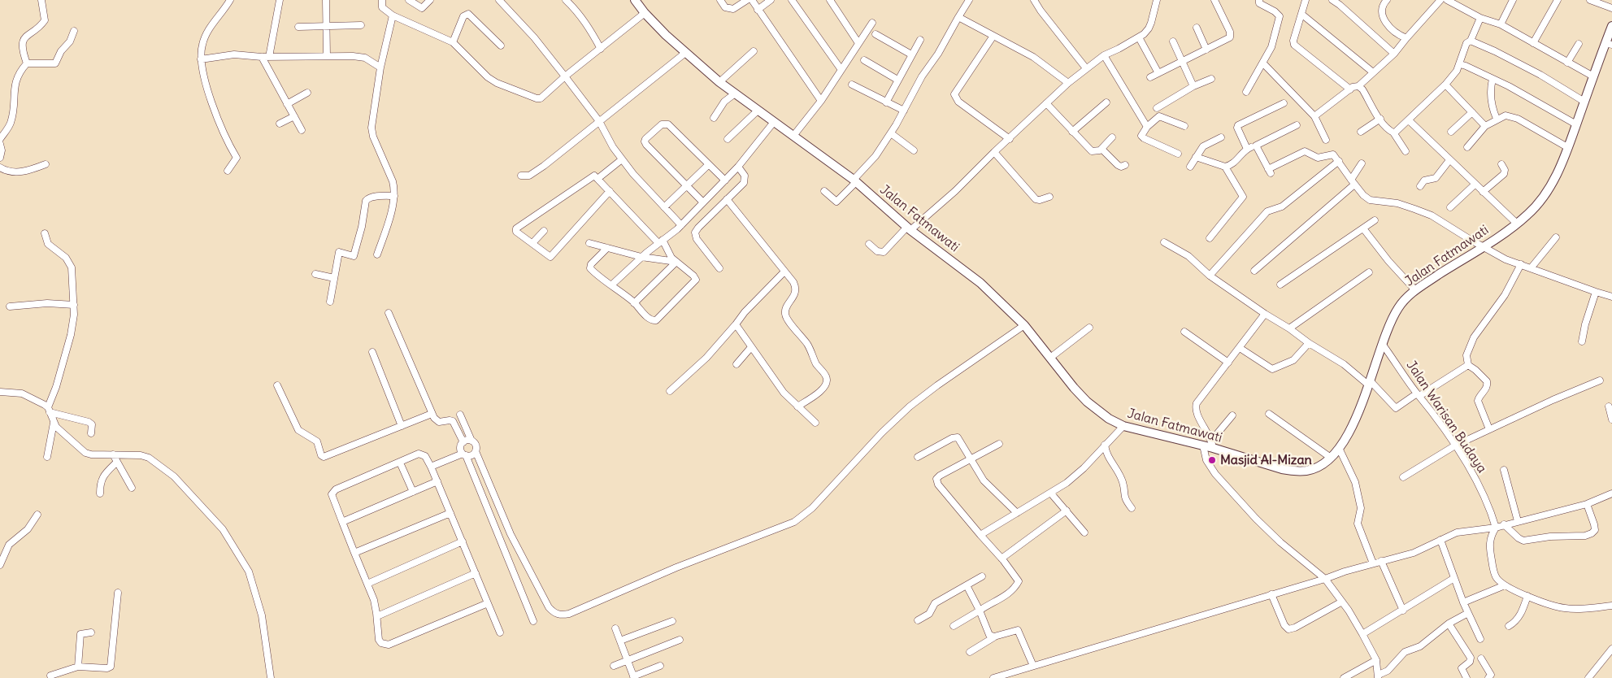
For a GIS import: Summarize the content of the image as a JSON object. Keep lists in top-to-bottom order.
{
  "streets": {
    "street": ["Jalan Fatmawati", "Jalan Warisan Budaya"]
  },
  "crossings": [
    ["Jalan Fatmawati", "Jalan Warisan Budaya"]
  ],
  "places": ["Masjid Al-Mizan"]
}
